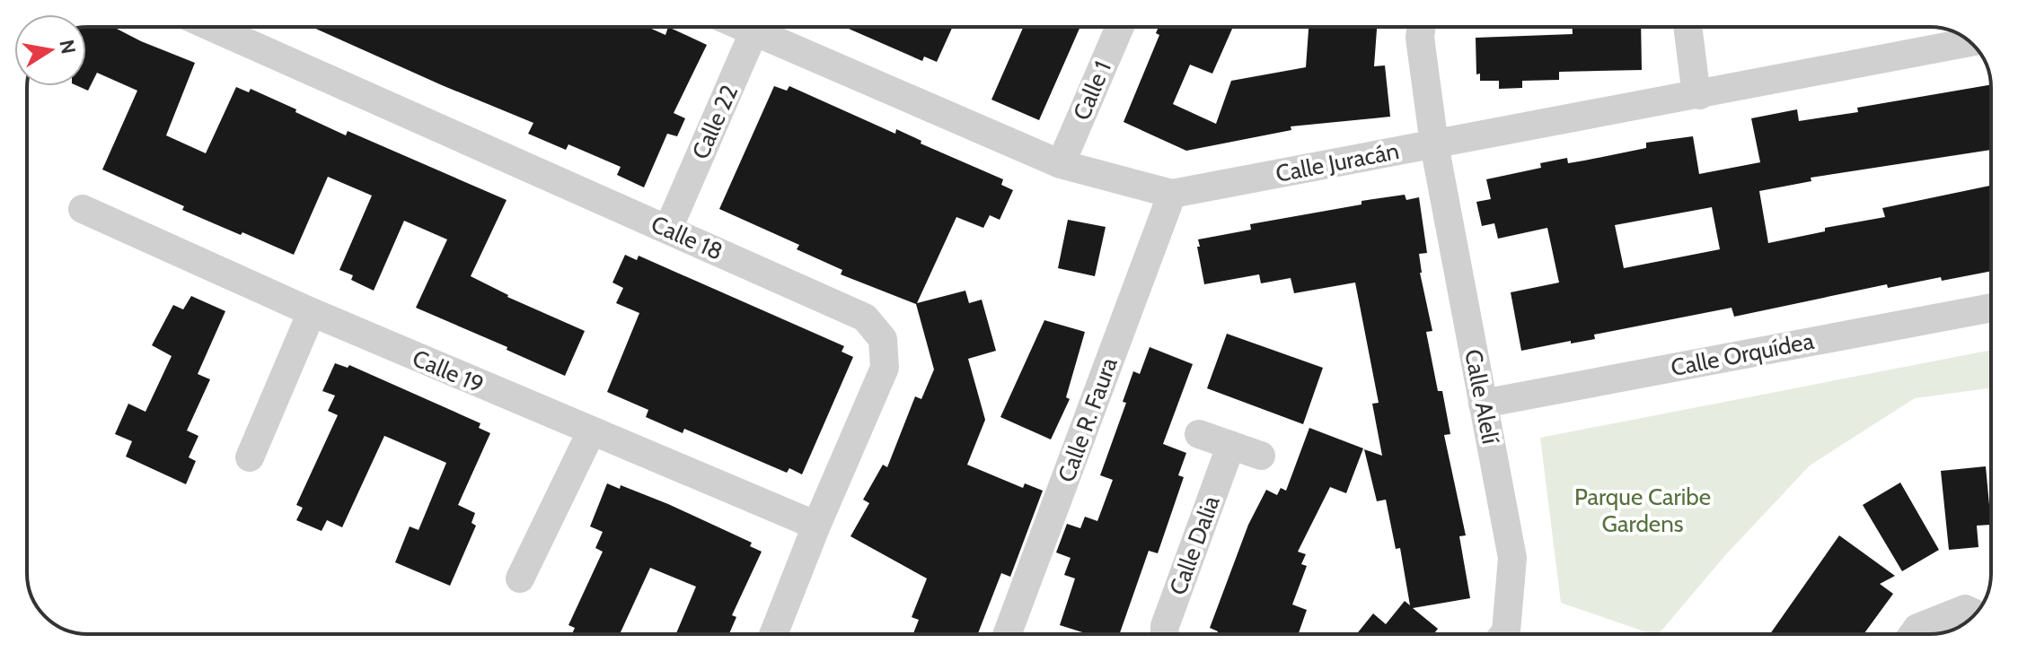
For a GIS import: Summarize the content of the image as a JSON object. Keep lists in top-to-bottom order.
{
  "streets": {
    "street": [
      "Calle 1",
      "Calle 22",
      "Calle Juracán",
      "Calle 18",
      "Calle Orquídea",
      "Calle 19",
      "Calle Alelí",
      "Calle R. Faura",
      "Calle Dalia"
    ]
  },
  "crossings": [
    ["Calle 1", "Calle Juracán"],
    ["Calle 22", "Calle 18"],
    ["Calle Juracán", "Calle Alelí"],
    ["Calle Juracán", "Calle R. Faura"],
    ["Calle 18", "Calle 19"],
    ["Calle Orquídea", "Calle Alelí"]
  ],
  "parks": ["Parque Caribe Gardens"],
  "north": "right"
}
